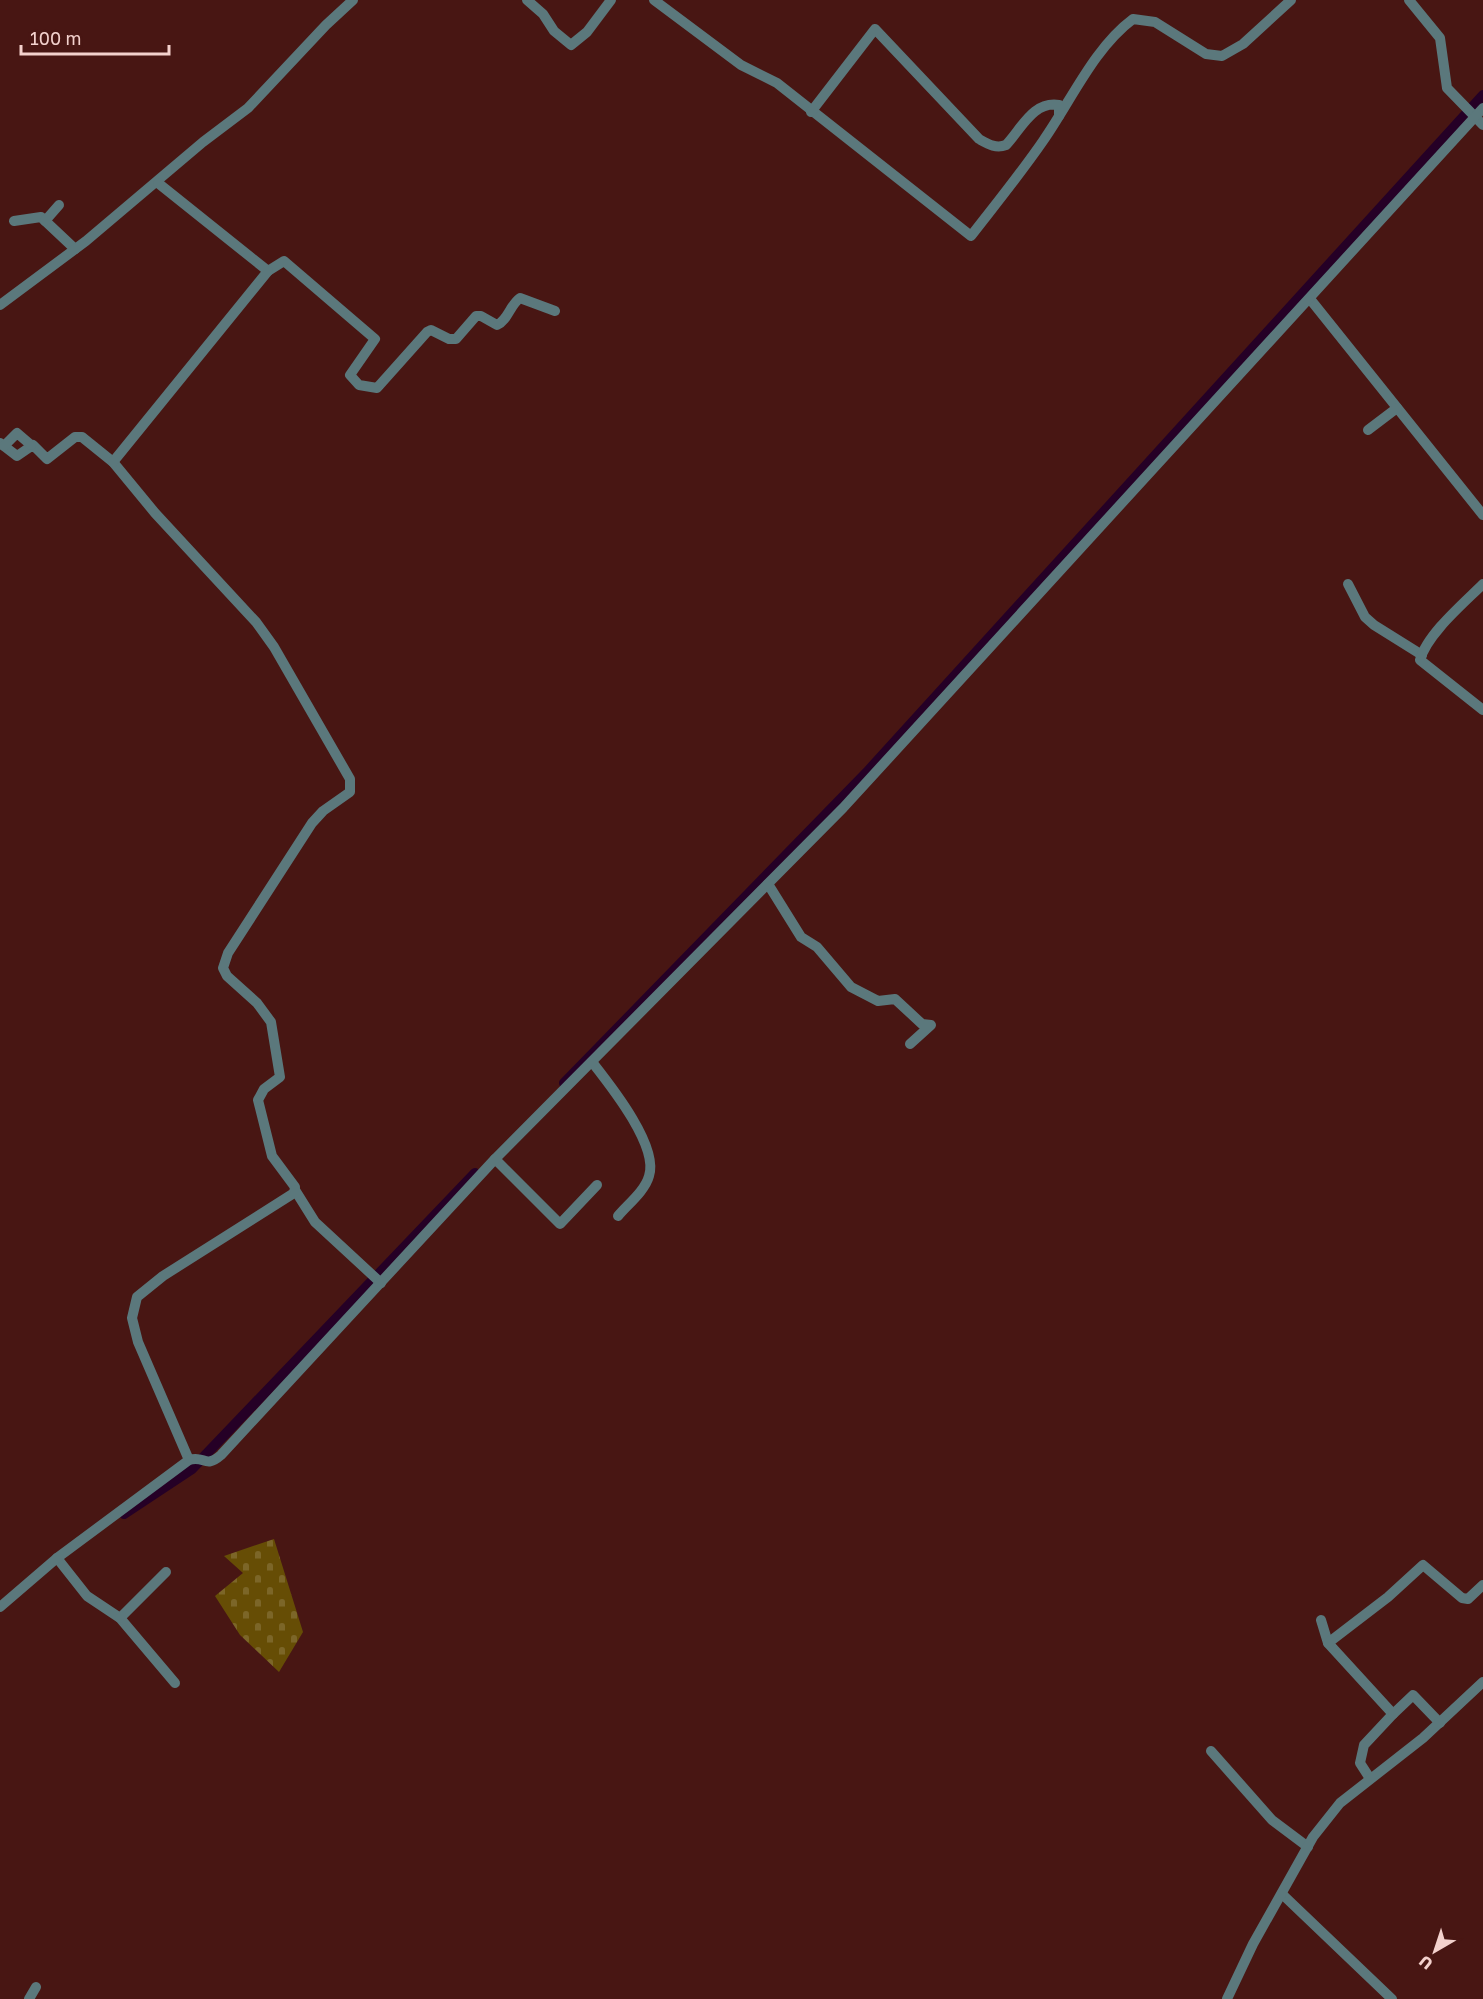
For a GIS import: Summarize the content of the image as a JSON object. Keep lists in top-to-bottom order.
{
  "scale_bar": "100 m",
  "north": "bottom left"
}
